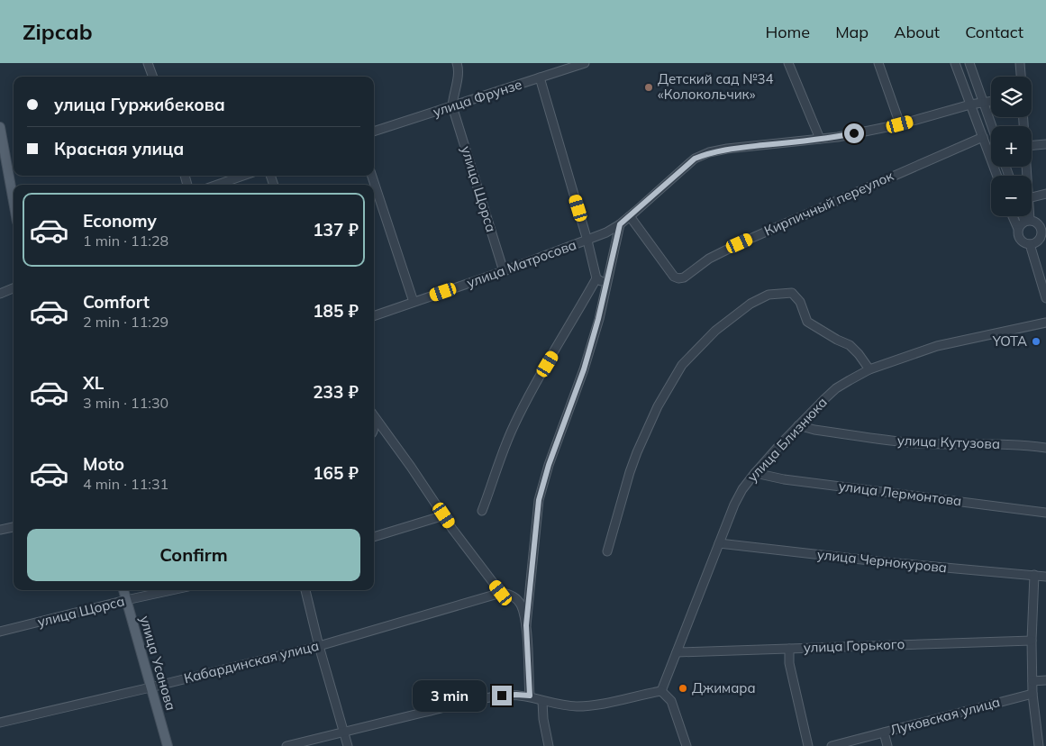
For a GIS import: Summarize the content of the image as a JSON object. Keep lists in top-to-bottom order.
{
  "streets": {
    "main road": ["улица Усанова"],
    "street": [
      "улица Фрунзе",
      "улица Щорса",
      "Кирпичный переулок",
      "улица Матросова",
      "улица Близнюка",
      "улица Кутузова",
      "улица Лермонтова",
      "улица Чернокурова",
      "улица Горького",
      "Кабардинская улица",
      "Луковская улица"
    ]
  },
  "crossings": [
    ["улица Фрунзе", "улица Щорса"],
    ["улица Щорса", "улица Матросова"],
    ["улица Щорса", "улица Усанова"],
    ["Кирпичный переулок", "улица Матросова"],
    ["улица Близнюка", "улица Кутузова"],
    ["улица Близнюка", "улица Лермонтова"],
    ["улица Близнюка", "улица Чернокурова"],
    ["улица Близнюка", "улица Горького"],
    ["Кабардинская улица", "улица Усанова"]
  ],
  "places": ["Детский сад №34 «Колокольчик»", "YOTA", "Джимара"],
  "page": {
    "header": "Zipcab",
    "nav": [
      "Home",
      "Map",
      "About",
      "Contact"
    ],
    "map_buttons": ["+", "−"],
    "banner": ["улица Гуржибекова", "Красная улица"],
    "list": [
      {
        "name": "Economy",
        "note": "1 min · 11:28",
        "value": "137 ₽"
      },
      {
        "name": "Comfort",
        "note": "2 min · 11:29",
        "value": "185 ₽"
      },
      {
        "name": "XL",
        "note": "3 min · 11:30",
        "value": "233 ₽"
      },
      {
        "name": "Moto",
        "note": "4 min · 11:31",
        "value": "165 ₽"
      }
    ],
    "buttons": "Confirm",
    "bubble": "3 min"
  }
}
